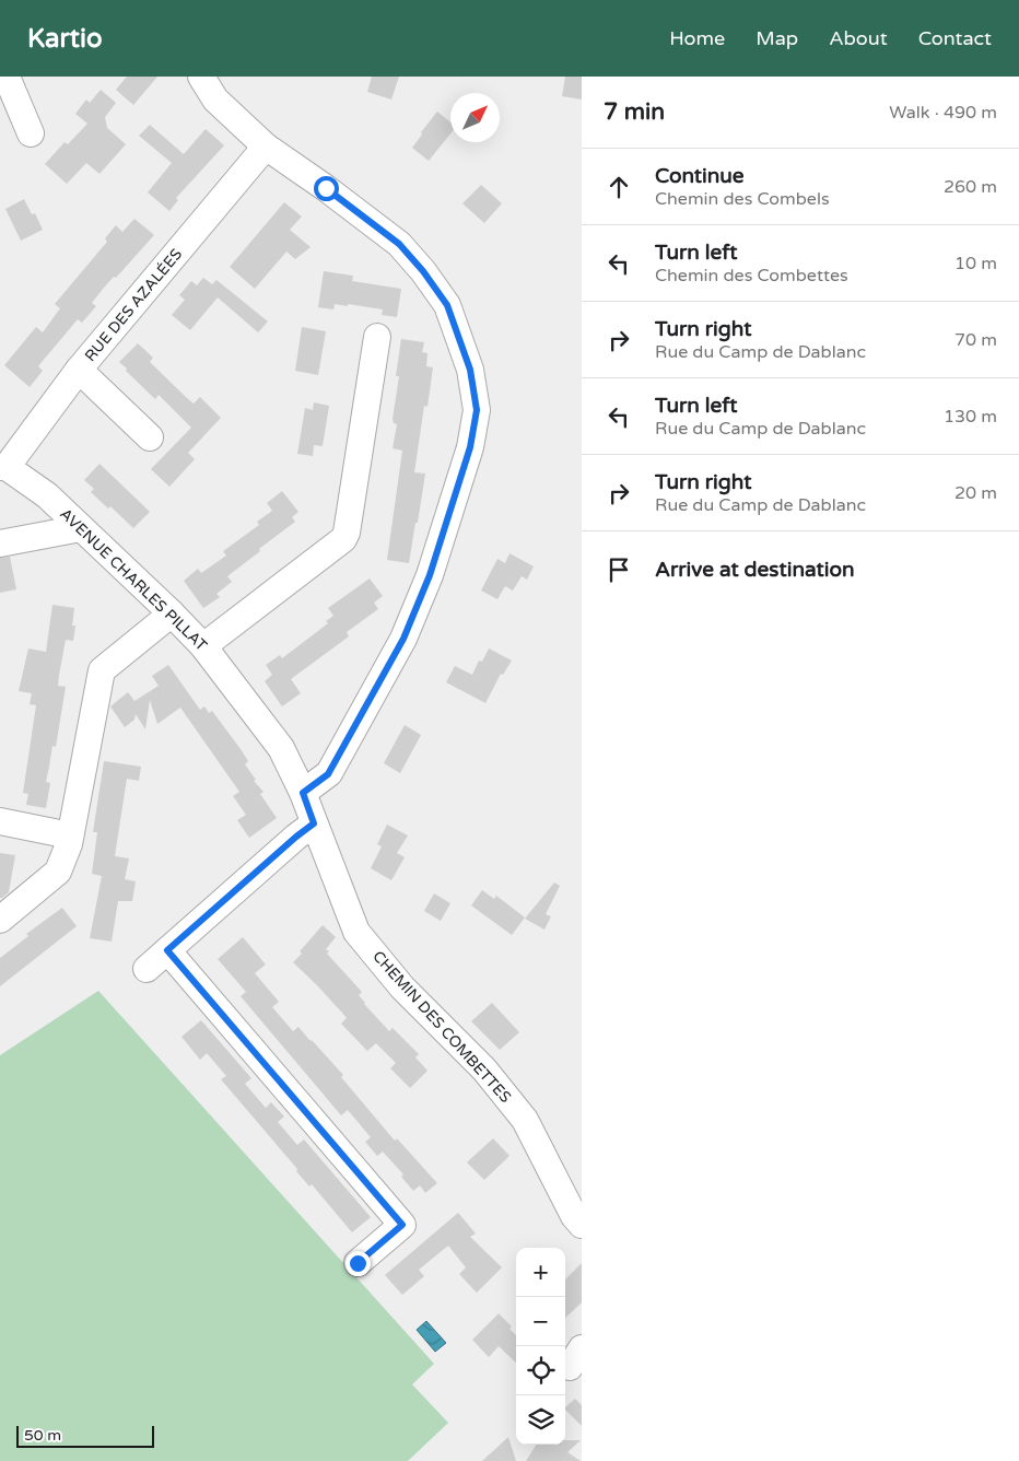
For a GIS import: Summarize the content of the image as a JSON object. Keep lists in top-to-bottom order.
{
  "streets": {
    "street": ["RUE DES AZALÉES", "AVENUE CHARLES PILLAT", "CHEMIN DES COMBETTES"]
  },
  "crossings": [
    ["RUE DES AZALÉES", "AVENUE CHARLES PILLAT"],
    ["AVENUE CHARLES PILLAT", "CHEMIN DES COMBETTES"]
  ],
  "scale_bar": "50 m",
  "north": "top right",
  "page": {
    "header": "Kartio",
    "nav": [
      "Home",
      "Map",
      "About",
      "Contact"
    ],
    "heading": ["7 min", "Walk · 490 m"],
    "list": [
      ["Continue", "Chemin des Combels", "260 m"],
      ["Turn left", "Chemin des Combettes", "10 m"],
      ["Turn right", "Rue du Camp de Dablanc", "70 m"],
      ["Turn left", "Rue du Camp de Dablanc", "130 m"],
      ["Turn right", "Rue du Camp de Dablanc", "20 m"],
      "Arrive at destination"
    ],
    "map_buttons": ["+", "−"],
    "scale": "50 m"
  }
}
